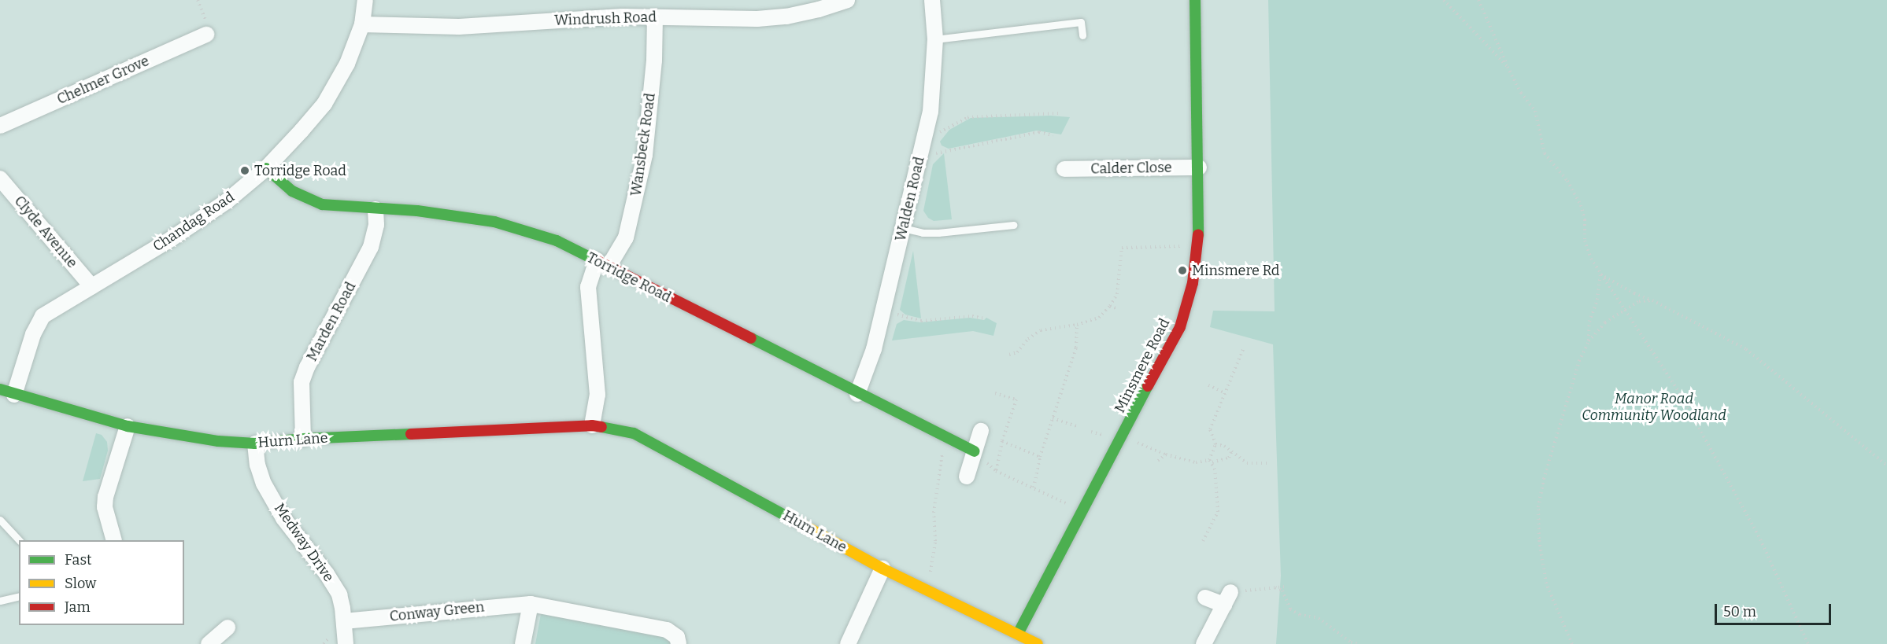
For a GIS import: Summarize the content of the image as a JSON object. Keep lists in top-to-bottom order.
{
  "streets": {
    "street": [
      "Windrush Road",
      "Chelmer Grove",
      "Wansbeck Road",
      "Calder Close",
      "Walden Road",
      "Chandag Road",
      "Clyde Avenue",
      "Torridge Road",
      "Marden Road",
      "Minsmere Road",
      "Hurn Lane",
      "Medway Drive",
      "Conway Green"
    ]
  },
  "crossings": [
    ["Windrush Road", "Wansbeck Road"],
    ["Windrush Road", "Chandag Road"],
    ["Wansbeck Road", "Torridge Road"],
    ["Calder Close", "Minsmere Road"],
    ["Walden Road", "Torridge Road"],
    ["Chandag Road", "Clyde Avenue"],
    ["Chandag Road", "Torridge Road"],
    ["Chandag Road", "Hurn Lane"],
    ["Torridge Road", "Marden Road"],
    ["Marden Road", "Hurn Lane"],
    ["Minsmere Road", "Hurn Lane"],
    ["Hurn Lane", "Medway Drive"],
    ["Medway Drive", "Conway Green"]
  ],
  "parks": ["Manor Road Community Woodland"],
  "places": ["Torridge Road", "Minsmere Rd"],
  "legend": ["Fast", "Slow", "Jam"],
  "scale_bar": "50 m"
}
